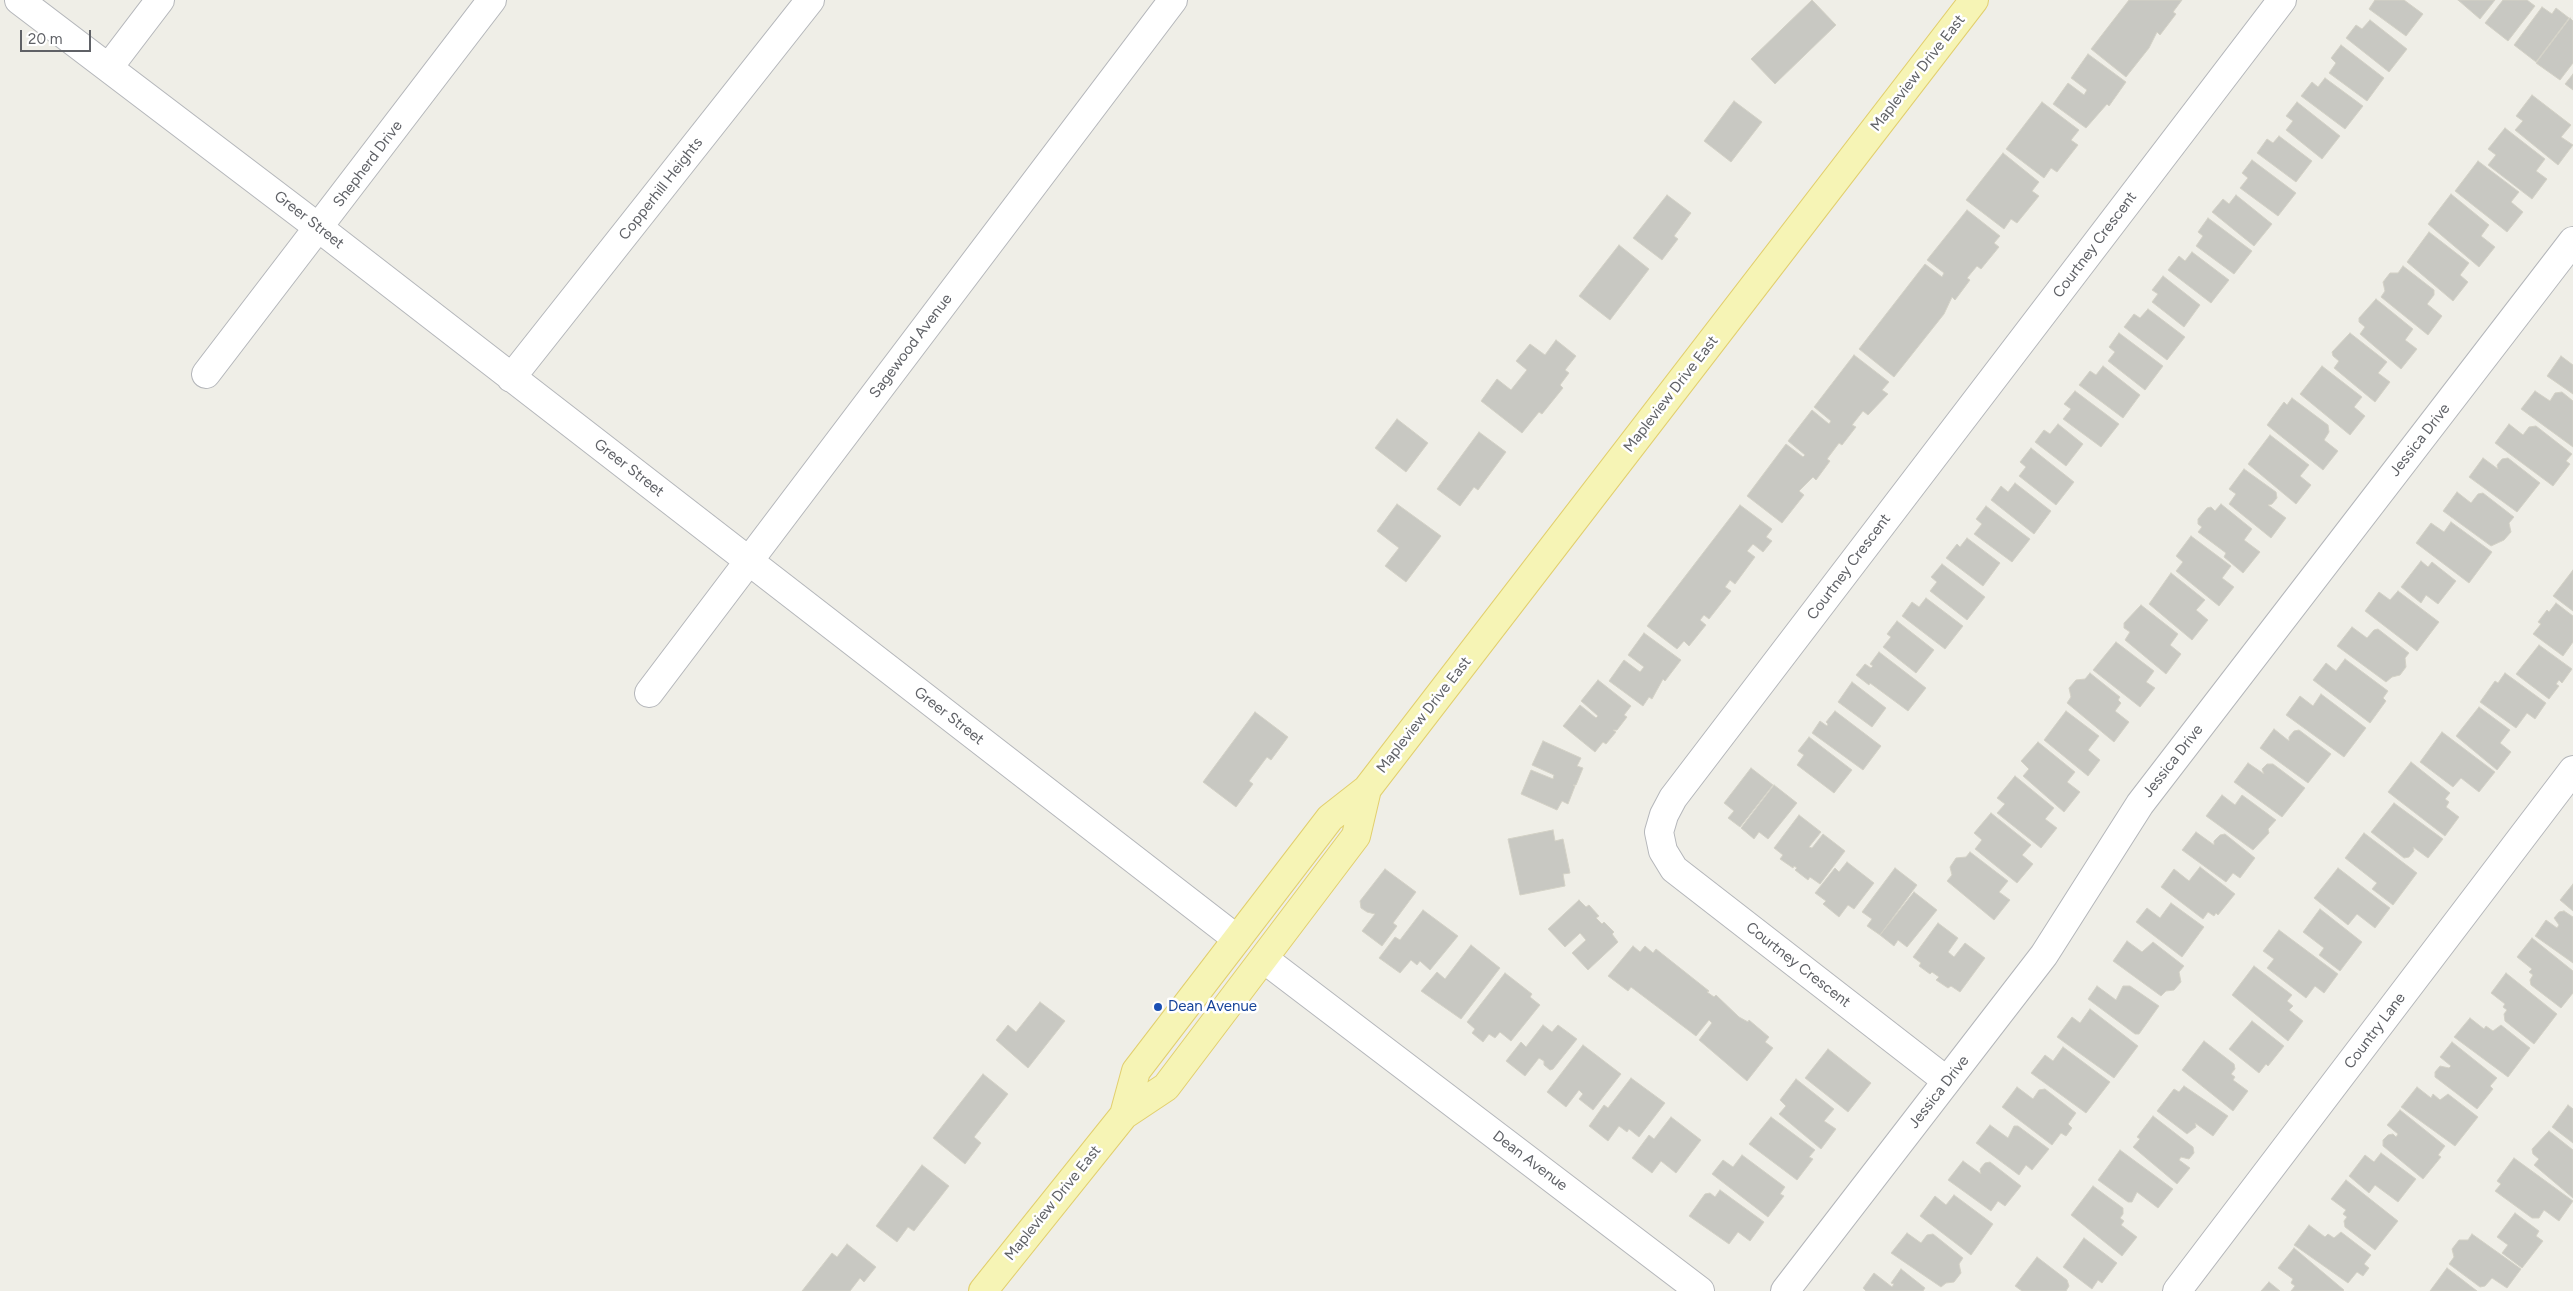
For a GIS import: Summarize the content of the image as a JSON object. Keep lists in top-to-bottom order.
{
  "streets": {
    "main road": ["Mapleview Drive East"],
    "street": [
      "Shepherd Drive",
      "Copperhill Heights",
      "Greer Street",
      "Courtney Crescent",
      "Sagewood Avenue",
      "Jessica Drive",
      "Country Lane",
      "Dean Avenue"
    ]
  },
  "crossings": [
    ["Mapleview Drive East", "Greer Street"],
    ["Mapleview Drive East", "Dean Avenue"],
    ["Shepherd Drive", "Greer Street"],
    ["Copperhill Heights", "Greer Street"],
    ["Greer Street", "Sagewood Avenue"],
    ["Courtney Crescent", "Jessica Drive"]
  ],
  "places": ["Dean Avenue"],
  "scale_bar": "20 m"
}
